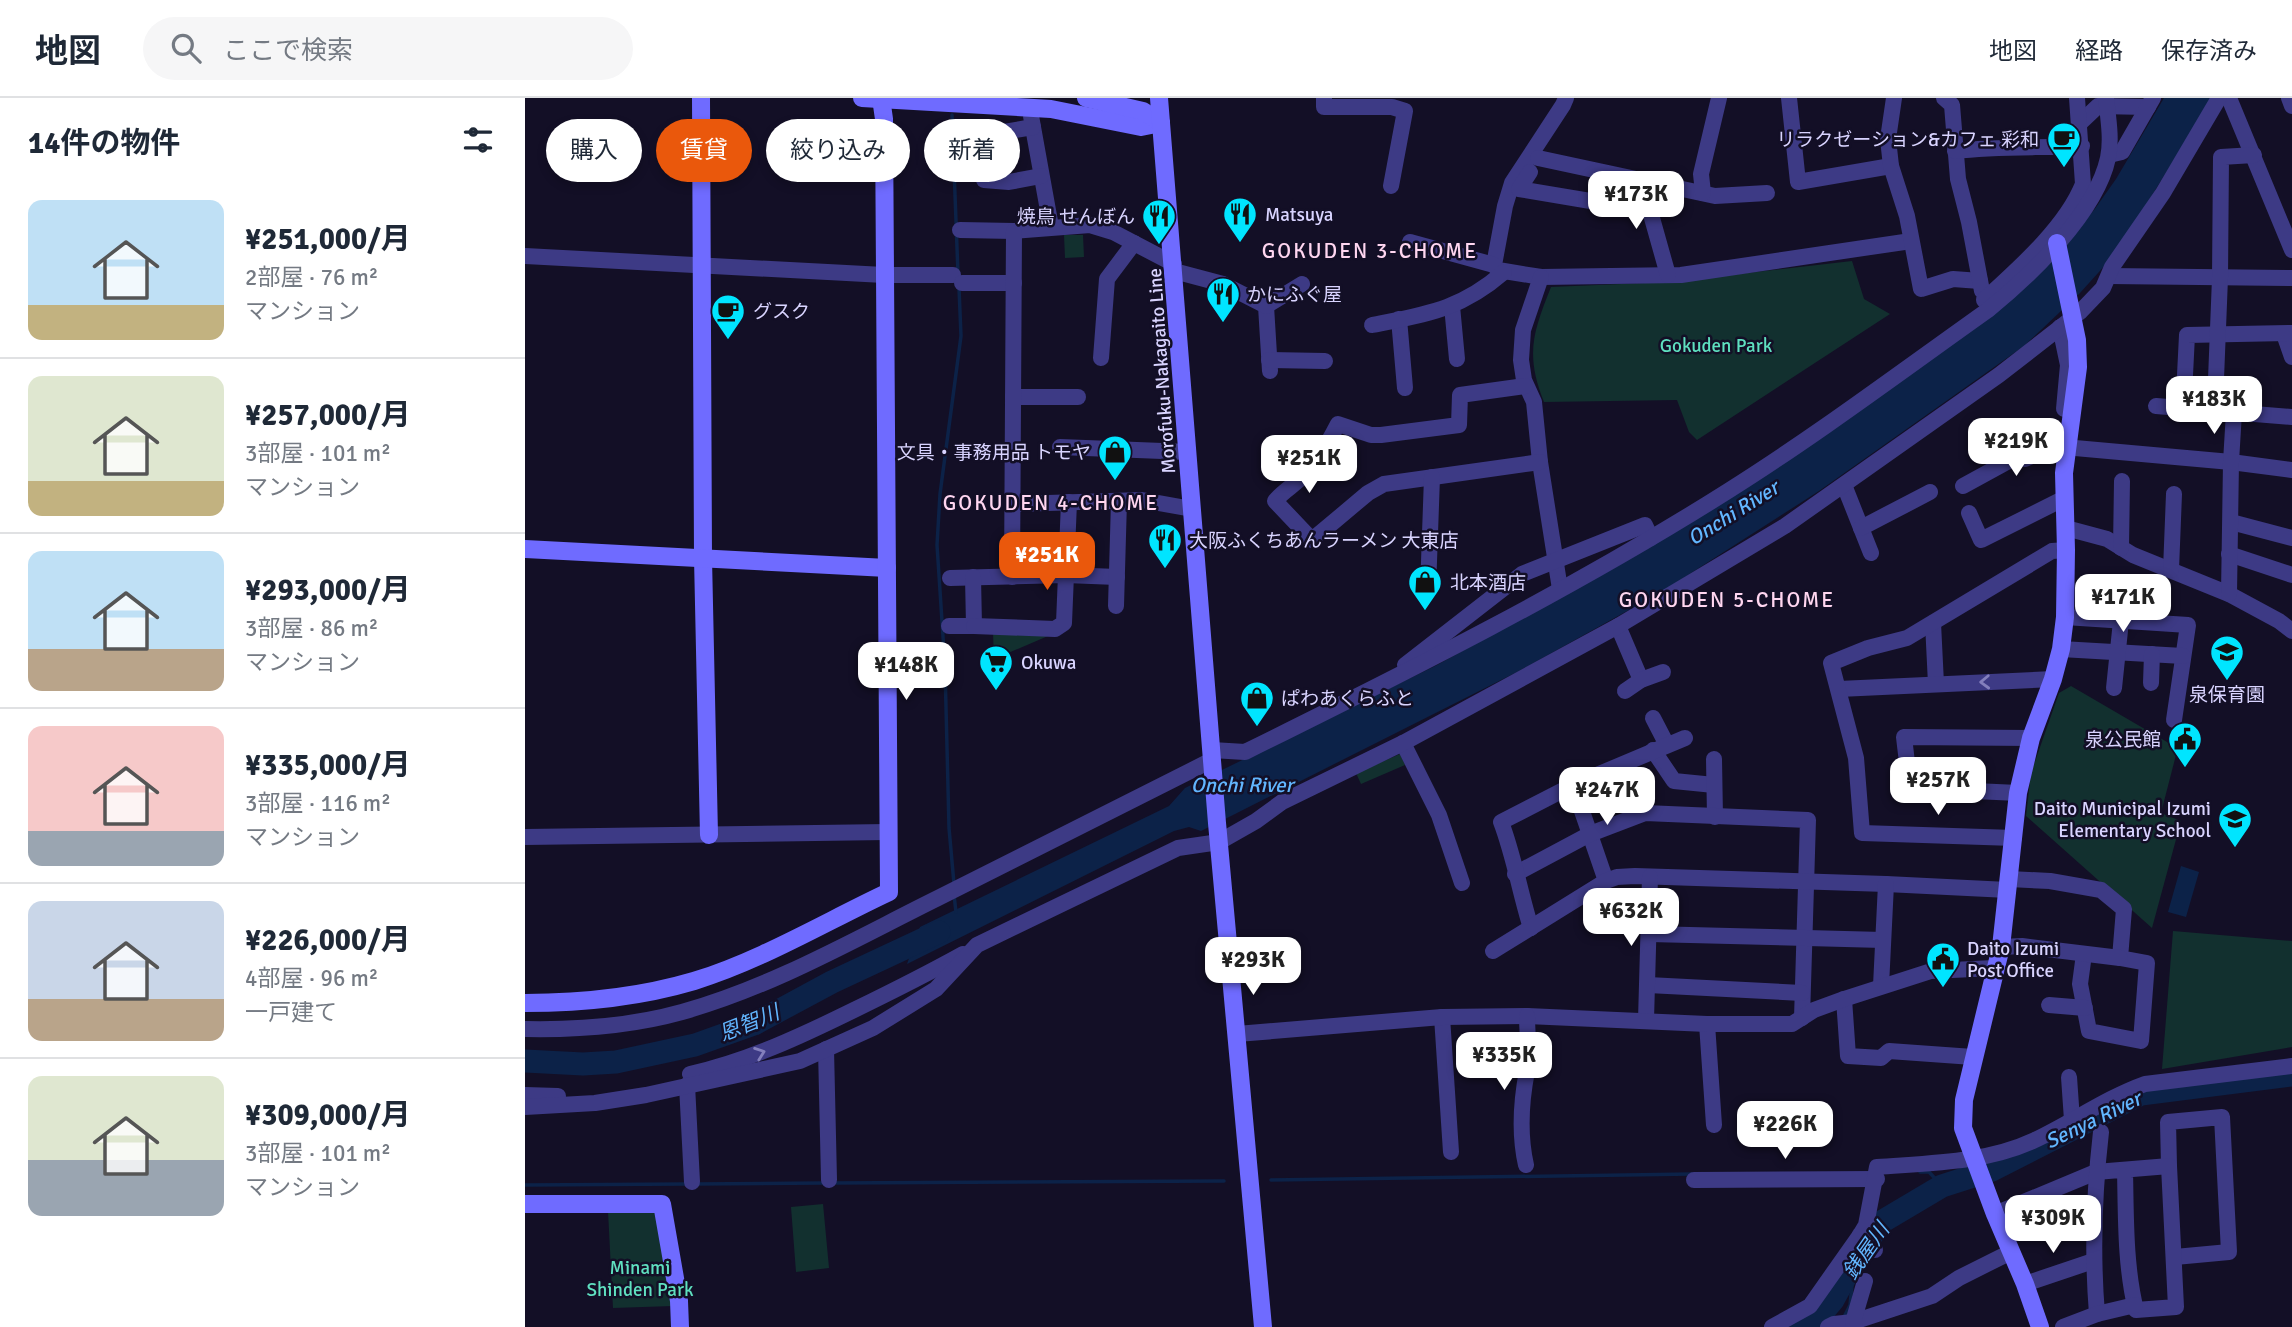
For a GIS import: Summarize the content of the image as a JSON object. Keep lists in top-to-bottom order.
{
  "streets": {
    "street": ["Morofuku-Nakagaito Line"]
  },
  "districts": ["GOKUDEN 3-CHOME", "GOKUDEN 4-CHOME", "GOKUDEN 5-CHOME"],
  "water": [
    "Onchi River",
    "恩智川",
    "Senya River",
    "銭屋川"
  ],
  "parks": ["Gokuden Park", "Minami Shinden Park"],
  "places": {
    "cafe": ["リラクゼーション&カフェ 彩和", "グスク"],
    "restaurant": [
      "Matsuya",
      "焼鳥 せんぼん",
      "かにふぐ屋",
      "大阪ふくちあんラーメン 大東店"
    ],
    "shop": ["文具・事務用品 トモヤ", "北本酒店", "ぱわあくらふと"],
    "school or university": ["泉保育園", "Daito Municipal Izumi Elementary School"],
    "supermarket": ["Okuwa"],
    "public building": ["泉公民館", "Daito Izumi Post Office"]
  },
  "page": {
    "header": "地図",
    "search": "ここで検索",
    "nav": ["地図", "経路", "保存済み"],
    "heading": "14件の物件",
    "chip": [
      "購入",
      "賃貸",
      "絞り込み",
      "新着"
    ],
    "price": [
      "¥173K",
      "¥183K",
      "¥219K",
      "¥251K",
      "¥251K",
      "¥171K",
      "¥148K",
      "¥257K",
      "¥247K",
      "¥632K",
      "¥293K",
      "¥335K",
      "¥226K",
      "¥309K"
    ],
    "list": [
      {
        "name": "¥251,000/月",
        "note": "2部屋 · 76 m² · マンション"
      },
      {
        "name": "¥257,000/月",
        "note": "3部屋 · 101 m² · マンション"
      },
      {
        "name": "¥293,000/月",
        "note": "3部屋 · 86 m² · マンション"
      },
      {
        "name": "¥335,000/月",
        "note": "3部屋 · 116 m² · マンション"
      },
      {
        "name": "¥226,000/月",
        "note": "4部屋 · 96 m² · 一戸建て"
      },
      {
        "name": "¥309,000/月",
        "note": "3部屋 · 101 m² · マンション"
      }
    ]
  }
}
